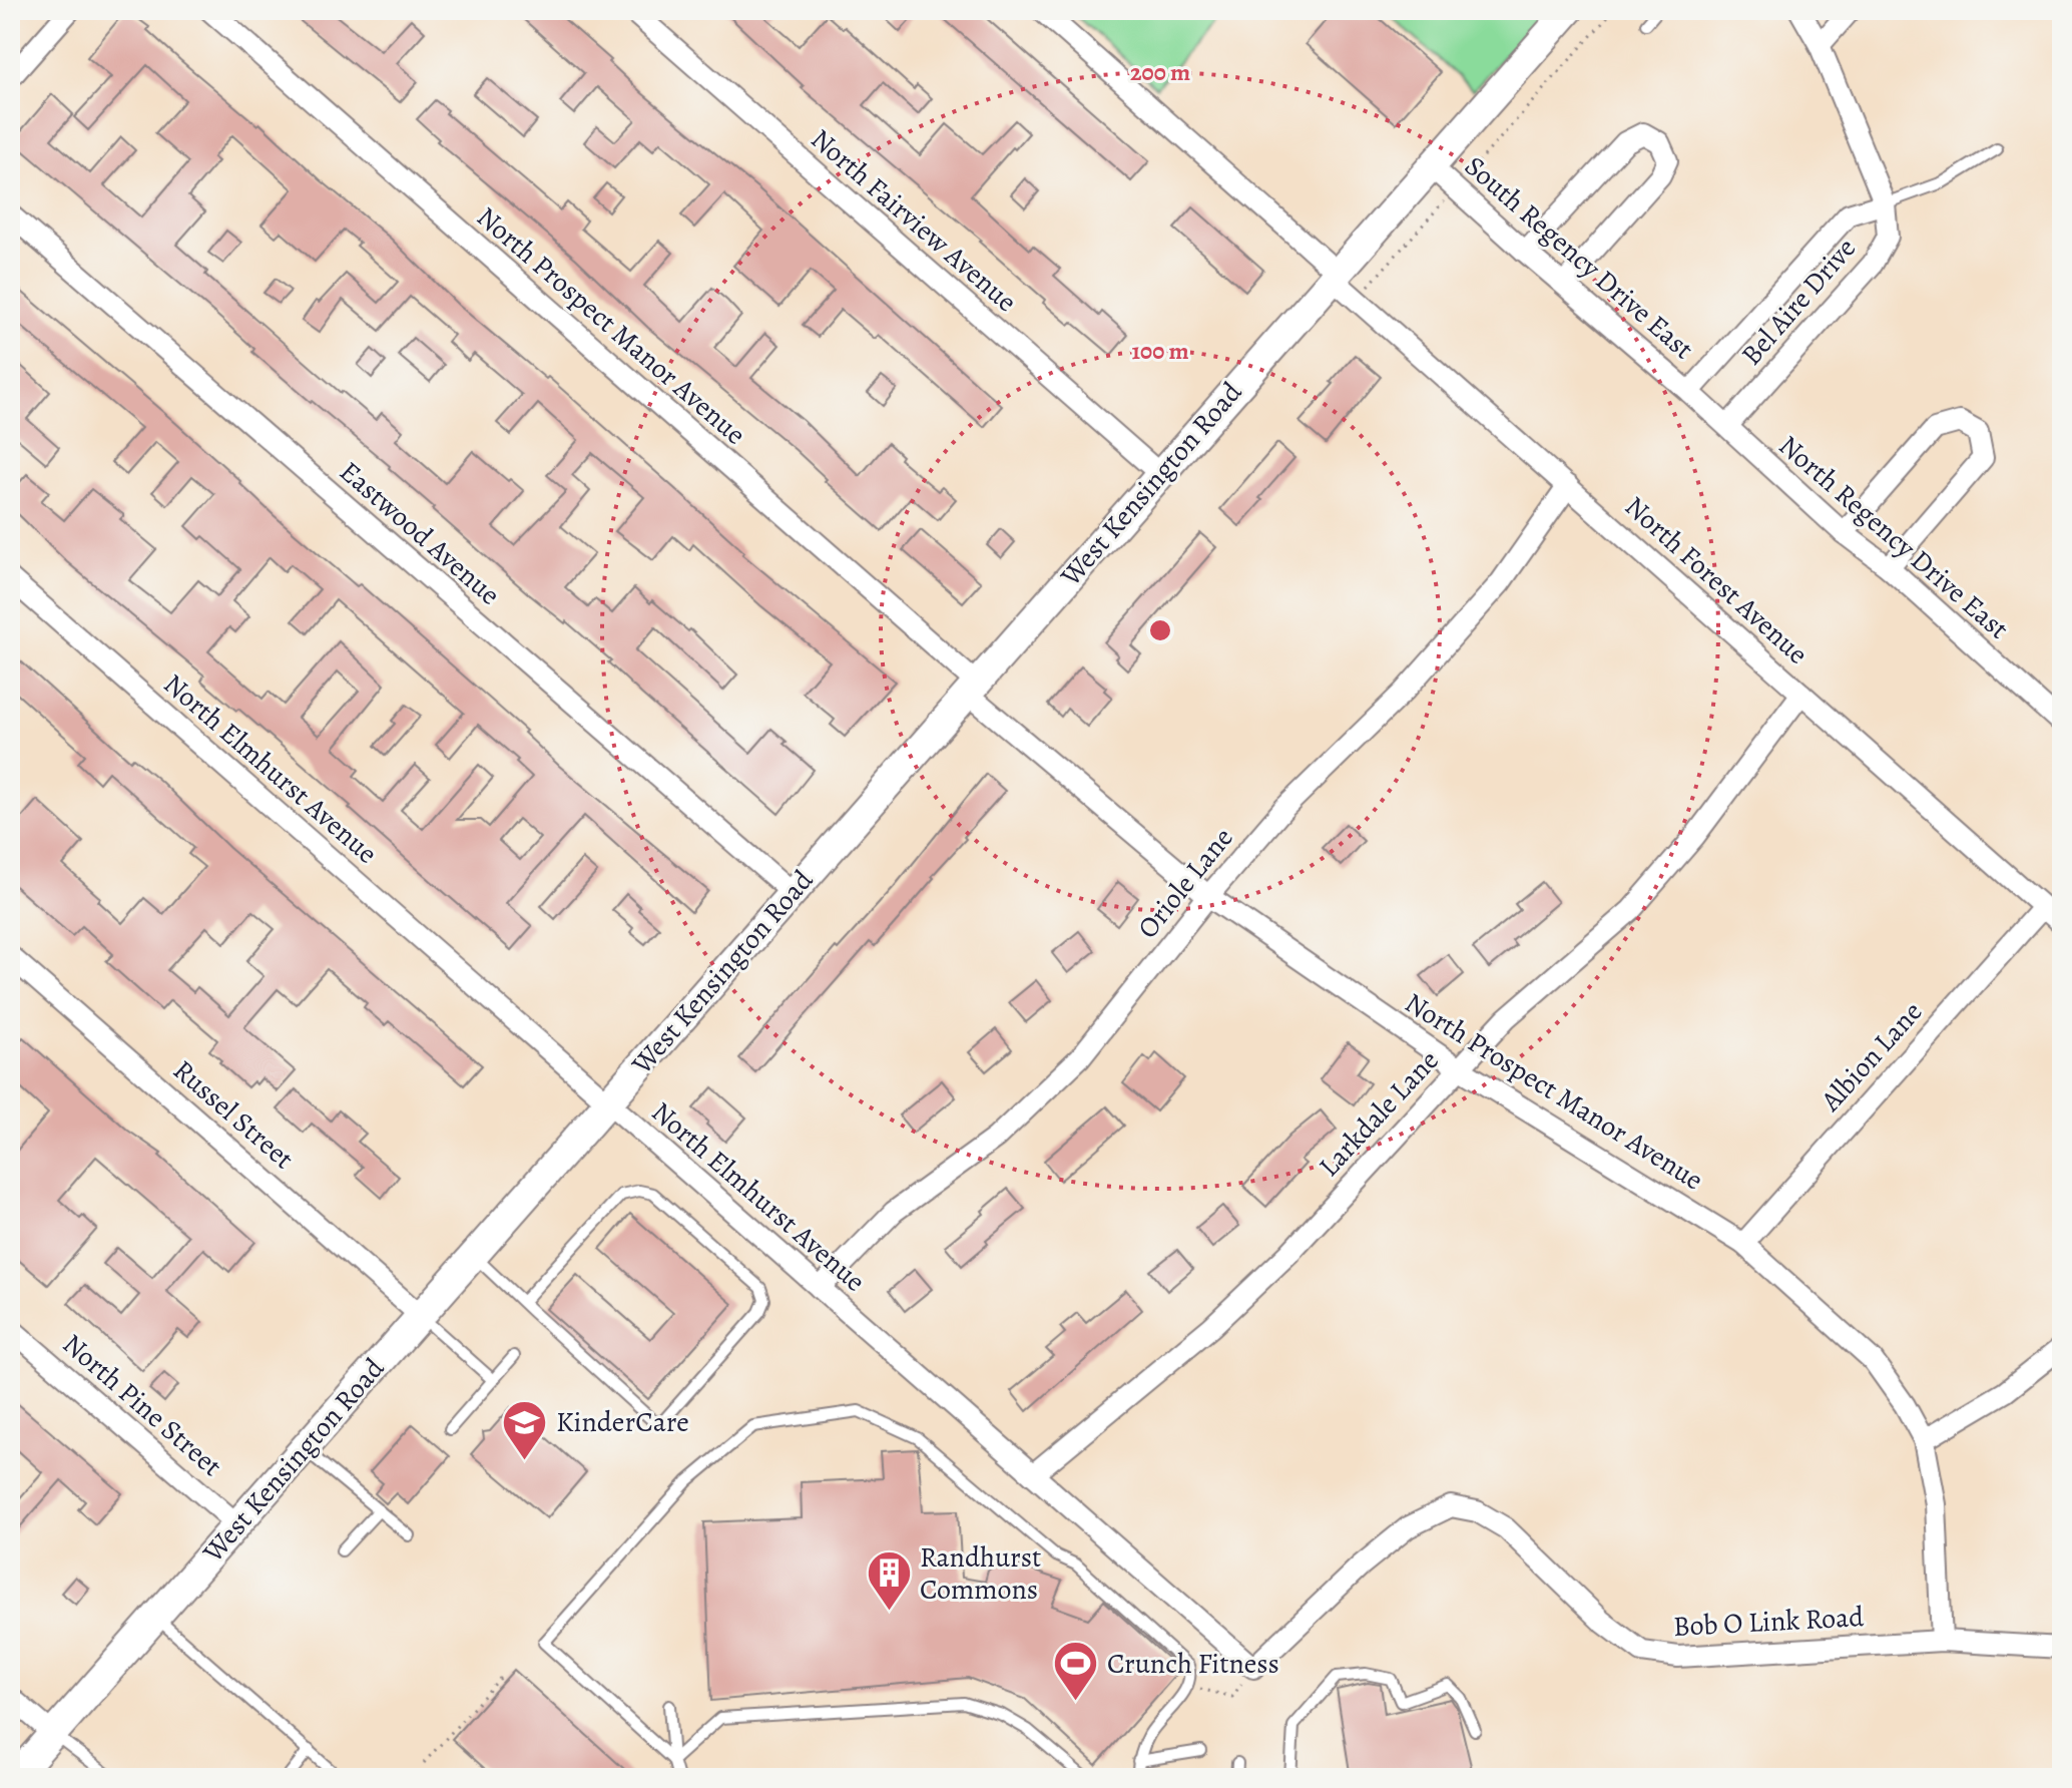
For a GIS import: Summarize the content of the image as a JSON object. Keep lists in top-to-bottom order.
{
  "streets": {
    "main road": ["West Kensington Road"],
    "street": [
      "North Fairview Avenue",
      "South Regency Drive East",
      "Bel Aire Drive",
      "North Prospect Manor Avenue",
      "Eastwood Avenue",
      "North Regency Drive East",
      "North Forest Avenue",
      "North Elmhurst Avenue",
      "Oriole Lane",
      "Albion Lane",
      "Larkdale Lane",
      "Russel Street",
      "North Pine Street",
      "Bob O Link Road"
    ]
  },
  "crossings": [
    ["North Fairview Avenue", "West Kensington Road"],
    ["South Regency Drive East", "Bel Aire Drive"],
    ["South Regency Drive East", "West Kensington Road"],
    ["South Regency Drive East", "North Regency Drive East"],
    ["Bel Aire Drive", "North Regency Drive East"],
    ["North Prospect Manor Avenue", "West Kensington Road"],
    ["North Prospect Manor Avenue", "Oriole Lane"],
    ["North Prospect Manor Avenue", "Albion Lane"],
    ["North Prospect Manor Avenue", "Larkdale Lane"],
    ["North Prospect Manor Avenue", "Bob O Link Road"],
    ["West Kensington Road", "Eastwood Avenue"],
    ["West Kensington Road", "North Forest Avenue"],
    ["West Kensington Road", "North Elmhurst Avenue"],
    ["West Kensington Road", "Russel Street"],
    ["West Kensington Road", "North Pine Street"],
    ["North Forest Avenue", "Oriole Lane"],
    ["North Forest Avenue", "Albion Lane"],
    ["North Forest Avenue", "Larkdale Lane"],
    ["North Elmhurst Avenue", "Oriole Lane"],
    ["North Elmhurst Avenue", "Larkdale Lane"],
    ["North Elmhurst Avenue", "Bob O Link Road"]
  ],
  "places": {
    "school or university": ["KinderCare"],
    "building": ["Randhurst Commons"],
    "sports": ["Crunch Fitness"]
  },
  "rings": ["200 m", "100 m"]
}
